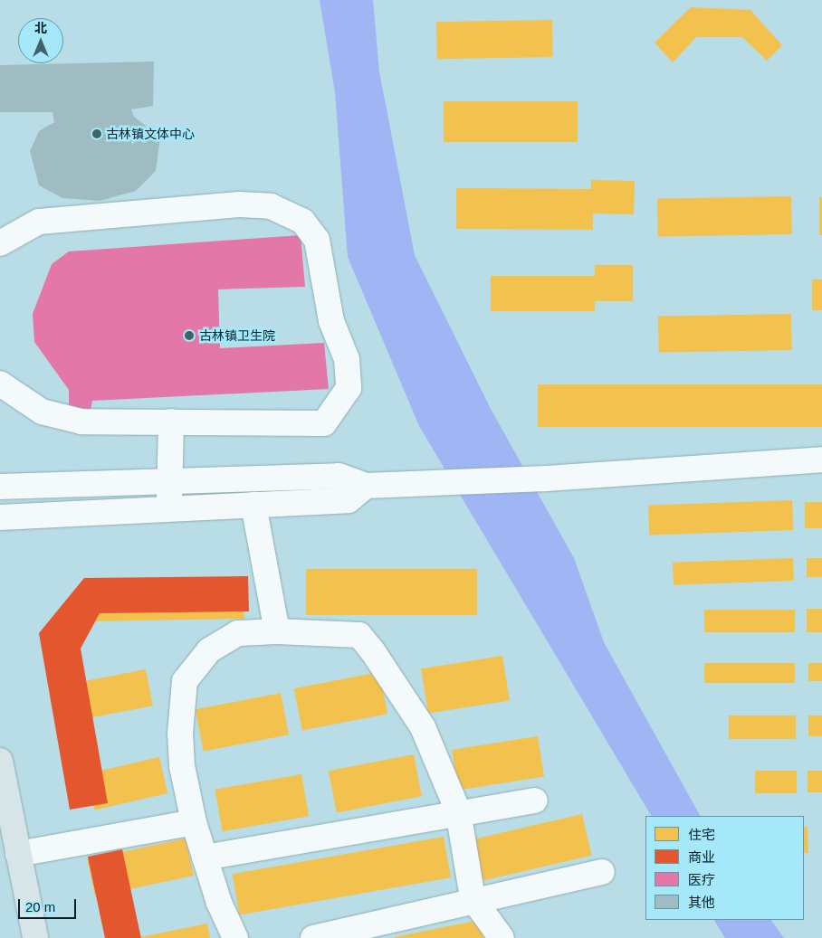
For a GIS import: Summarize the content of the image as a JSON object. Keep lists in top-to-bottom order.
{
  "places": ["古林镇文体中心", "古林镇卫生院"],
  "legend": [
    "住宅",
    "商业",
    "医疗",
    "其他"
  ],
  "scale_bar": "20 m",
  "north": "top"
}
